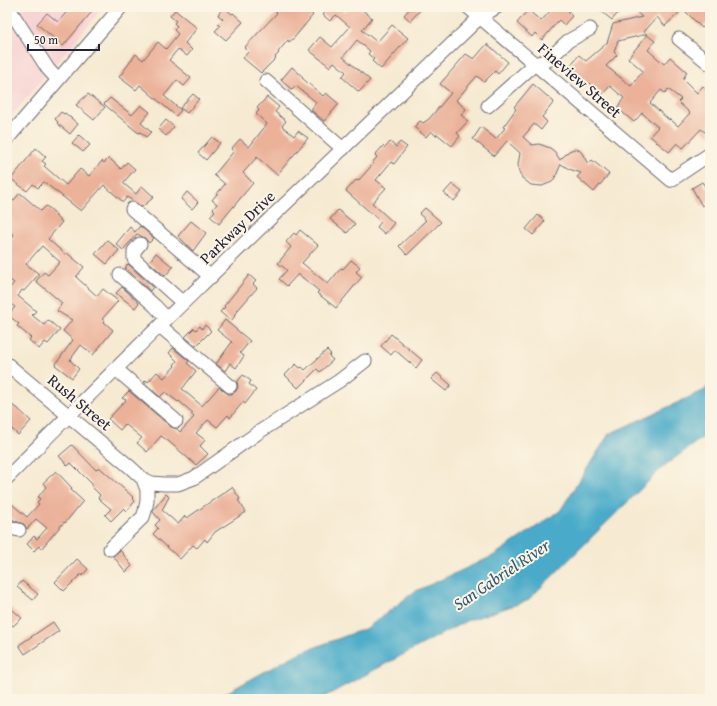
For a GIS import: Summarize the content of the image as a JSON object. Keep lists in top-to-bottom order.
{
  "streets": {
    "street": ["Fineview Street", "Parkway Drive", "Rush Street"]
  },
  "crossings": [
    ["Fineview Street", "Parkway Drive"],
    ["Parkway Drive", "Rush Street"]
  ],
  "water": ["San Gabriel River"],
  "scale_bar": "50 m"
}
